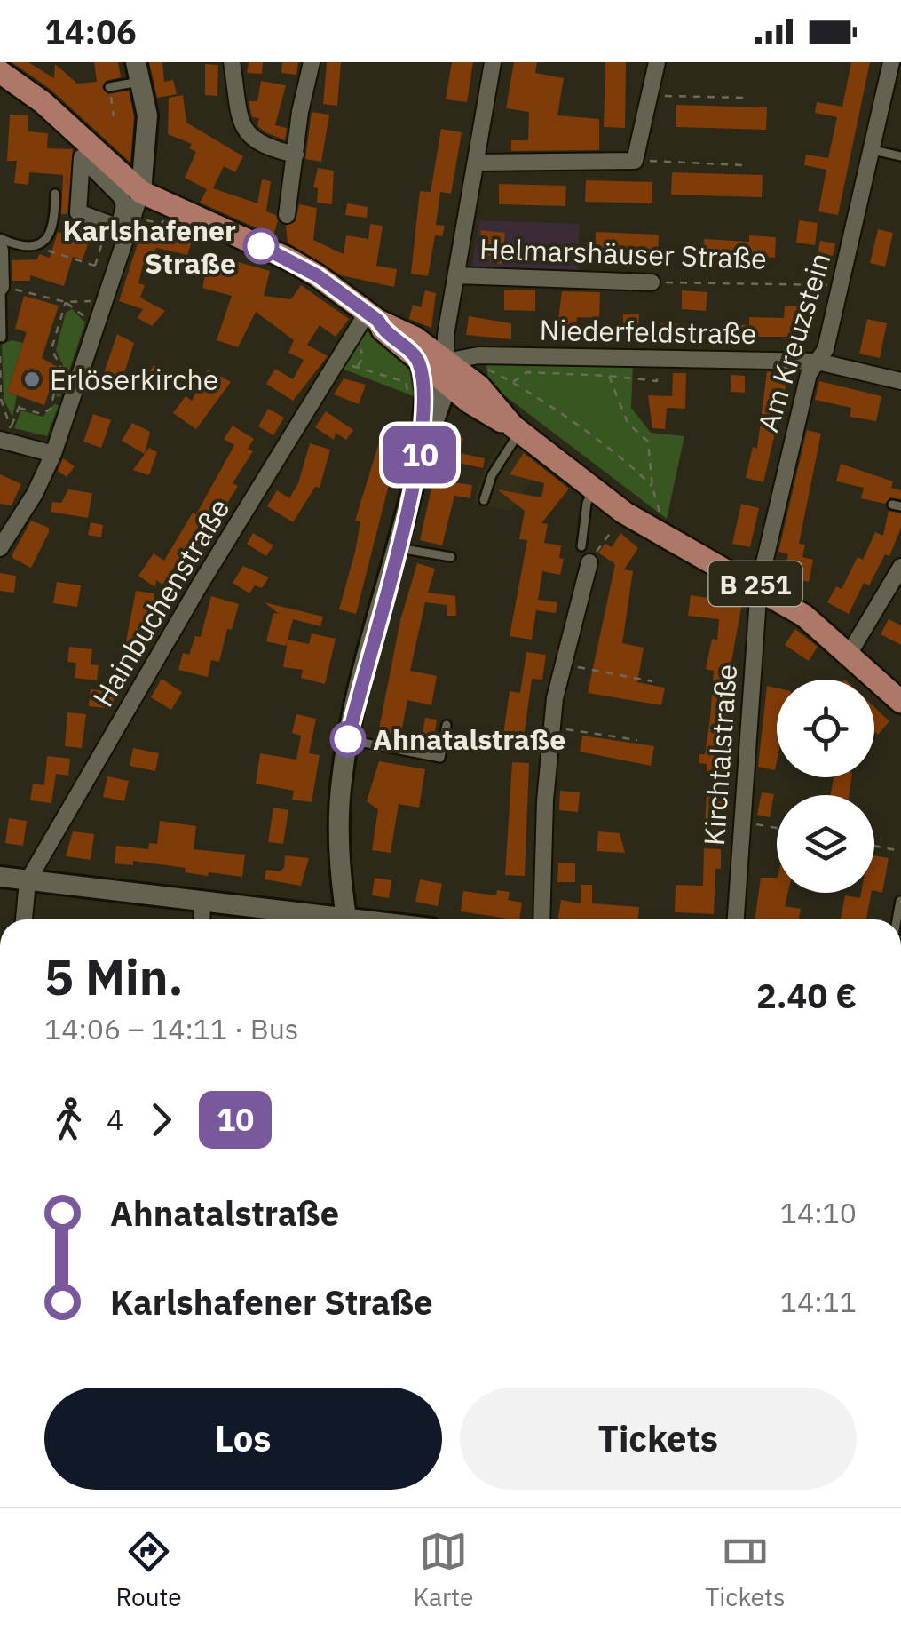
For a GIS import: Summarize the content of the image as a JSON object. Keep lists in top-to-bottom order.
{
  "streets": {
    "main road": ["B 251"],
    "street": [
      "Helmarshäuser Straße",
      "Niederfeldstraße",
      "Am Kreuzstein",
      "Hainbuchenstraße",
      "Kirchtalstraße"
    ]
  },
  "crossings": [
    ["Helmarshäuser Straße", "Niederfeldstraße"],
    ["Helmarshäuser Straße", "Am Kreuzstein"],
    ["Helmarshäuser Straße", "B 251"],
    ["Niederfeldstraße", "Am Kreuzstein"],
    ["Niederfeldstraße", "B 251"],
    ["Am Kreuzstein", "B 251"],
    ["Am Kreuzstein", "Kirchtalstraße"],
    ["B 251", "Hainbuchenstraße"],
    ["B 251", "Kirchtalstraße"]
  ],
  "places": ["Karlshafener Straße", "Erlöserkirche", "Ahnatalstraße"],
  "lines": ["bus line 10"],
  "page": {
    "status": "14:06",
    "on_map": "10",
    "heading": ["5 Min.", "14:06 – 14:11 · Bus", "2.40 €"],
    "legs": ["4", "10"],
    "list": [
      {
        "name": "Ahnatalstraße",
        "value": "14:10"
      },
      {
        "name": "Karlshafener Straße",
        "value": "14:11"
      }
    ],
    "buttons": ["Los", "Tickets"],
    "tabs": ["Route", "Karte", "Tickets"]
  }
}
